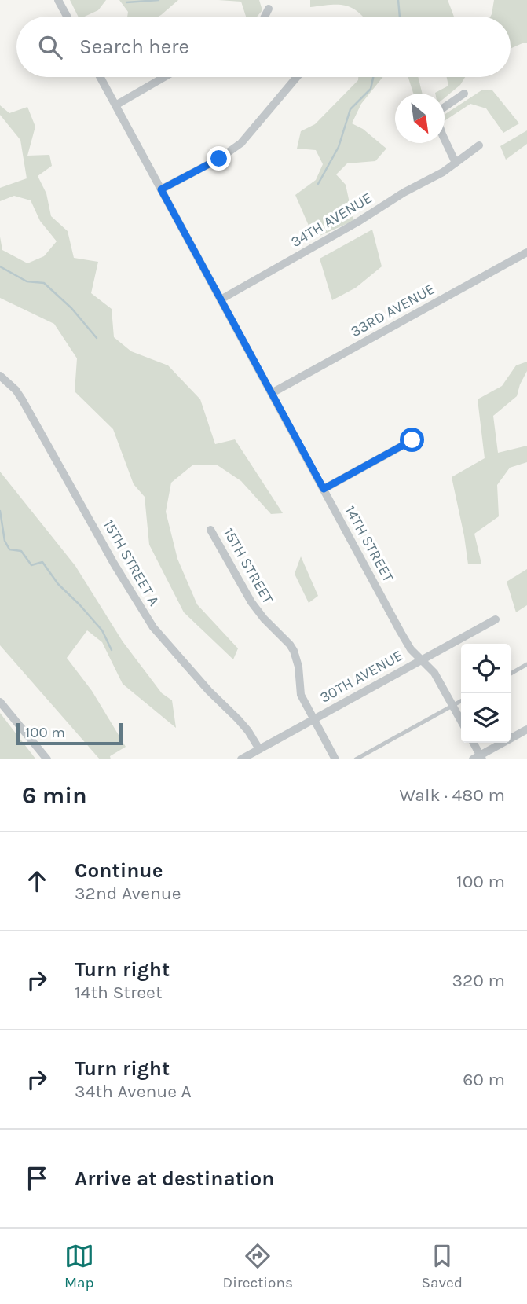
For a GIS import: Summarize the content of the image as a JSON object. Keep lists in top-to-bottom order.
{
  "streets": {
    "street": [
      "34TH AVENUE",
      "33RD AVENUE",
      "14TH STREET",
      "15TH STREET A",
      "15TH STREET",
      "30TH AVENUE"
    ]
  },
  "crossings": [
    ["34TH AVENUE", "14TH STREET"],
    ["33RD AVENUE", "14TH STREET"],
    ["14TH STREET", "30TH AVENUE"],
    ["15TH STREET A", "30TH AVENUE"],
    ["15TH STREET", "30TH AVENUE"]
  ],
  "scale_bar": "100 m",
  "north": "bottom right",
  "page": {
    "search": "Search here",
    "scale": "100 m",
    "heading": ["6 min", "Walk · 480 m"],
    "list": [
      ["Continue", "32nd Avenue", "100 m"],
      ["Turn right", "14th Street", "320 m"],
      ["Turn right", "34th Avenue A", "60 m"],
      "Arrive at destination"
    ],
    "nav": ["Map", "Directions", "Saved"]
  }
}
